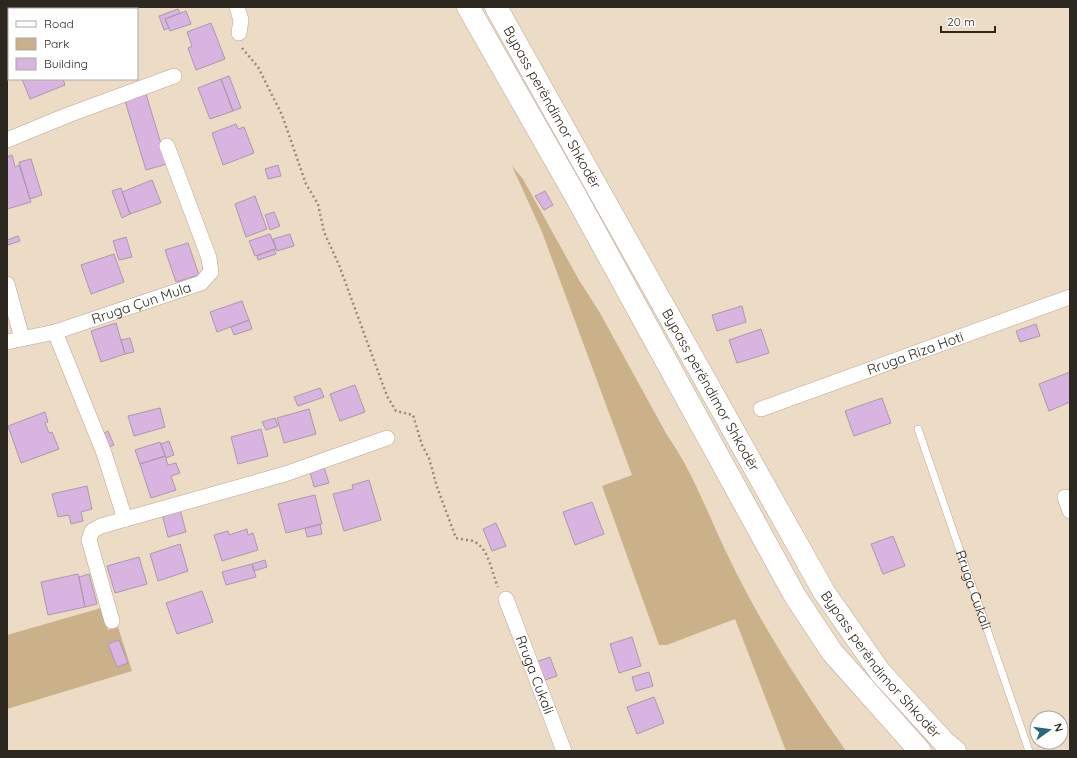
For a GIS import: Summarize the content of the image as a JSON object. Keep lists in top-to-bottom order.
{
  "streets": {
    "highway": ["Bypass perëndimor Shkodër"],
    "street": ["Rruga Çun Mula", "Rruga Riza Hoti", "Rruga Cukali"]
  },
  "legend": ["Road", "Park", "Building"],
  "scale_bar": "20 m",
  "north": "right"
}
